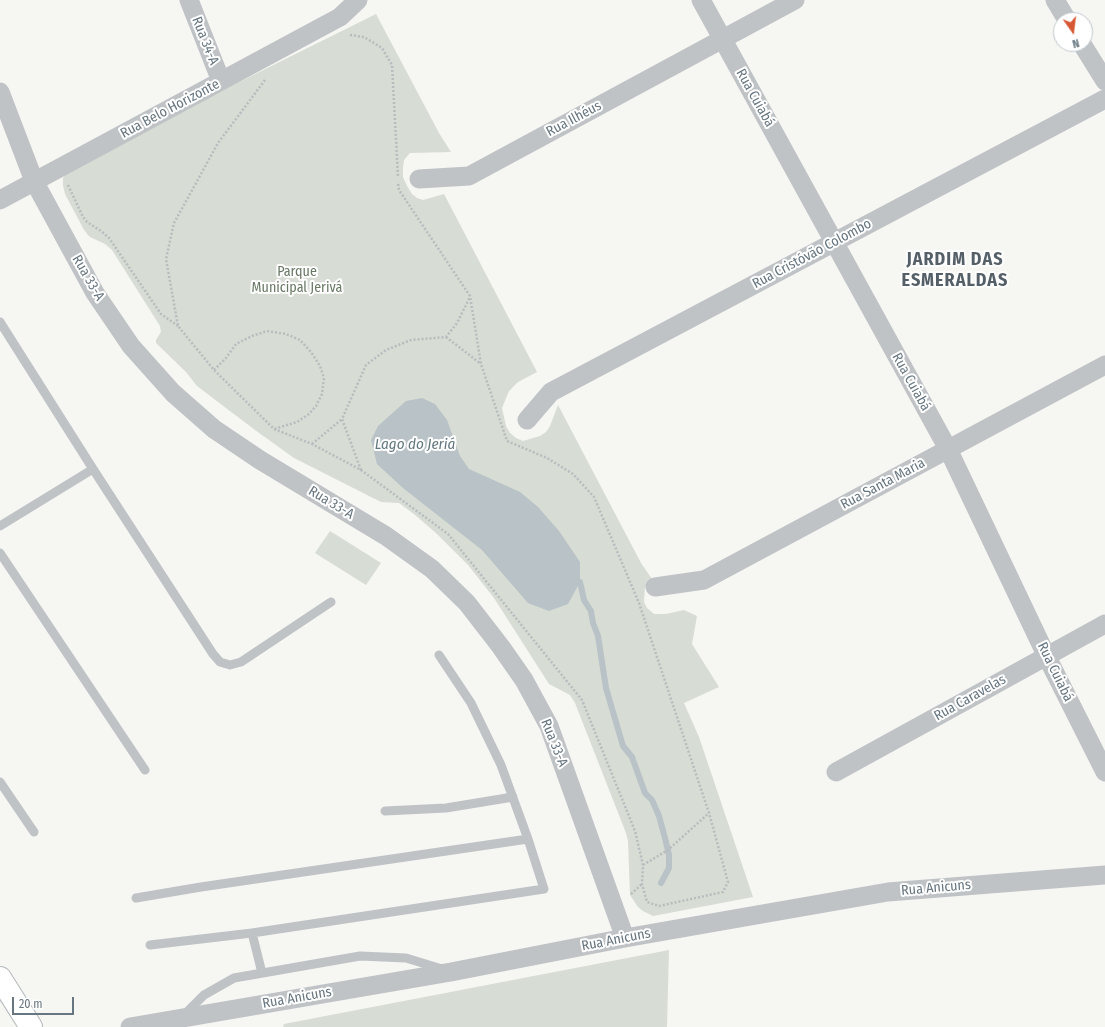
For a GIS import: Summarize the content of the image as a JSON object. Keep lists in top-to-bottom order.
{
  "streets": {
    "street": [
      "Rua 34-A",
      "Rua Cuiabá",
      "Rua Belo Horizonte",
      "Rua Ilhéus",
      "Rua Cristóvão Colombo",
      "Rua 33-A",
      "Rua Santa Maria",
      "Rua Caravelas",
      "Rua Anicuns"
    ]
  },
  "crossings": [
    ["Rua 34-A", "Rua Belo Horizonte"],
    ["Rua Cuiabá", "Rua Ilhéus"],
    ["Rua Cuiabá", "Rua Cristóvão Colombo"],
    ["Rua Cuiabá", "Rua Santa Maria"],
    ["Rua Cuiabá", "Rua Caravelas"],
    ["Rua Belo Horizonte", "Rua 33-A"],
    ["Rua 33-A", "Rua Anicuns"]
  ],
  "districts": ["JARDIM DAS ESMERALDAS"],
  "water": ["Lago do Jeriá"],
  "parks": ["Parque Municipal Jerivá"],
  "scale_bar": "20 m",
  "north": "bottom"
}
